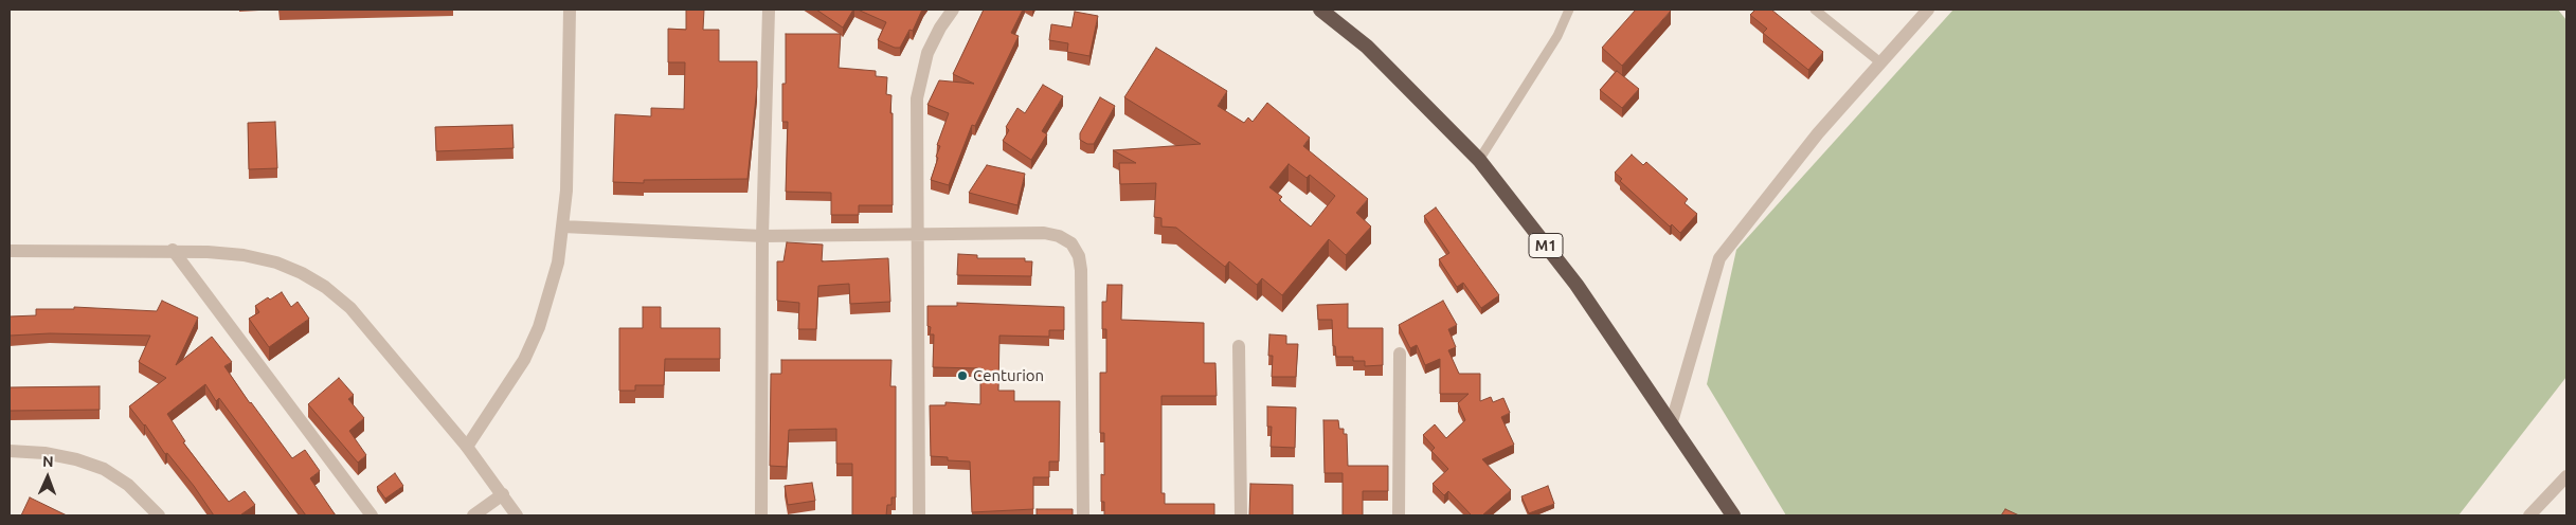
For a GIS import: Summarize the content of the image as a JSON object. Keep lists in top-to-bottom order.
{
  "streets": {
    "highway": ["M1"]
  },
  "places": ["Centurion"],
  "north": "top"
}
